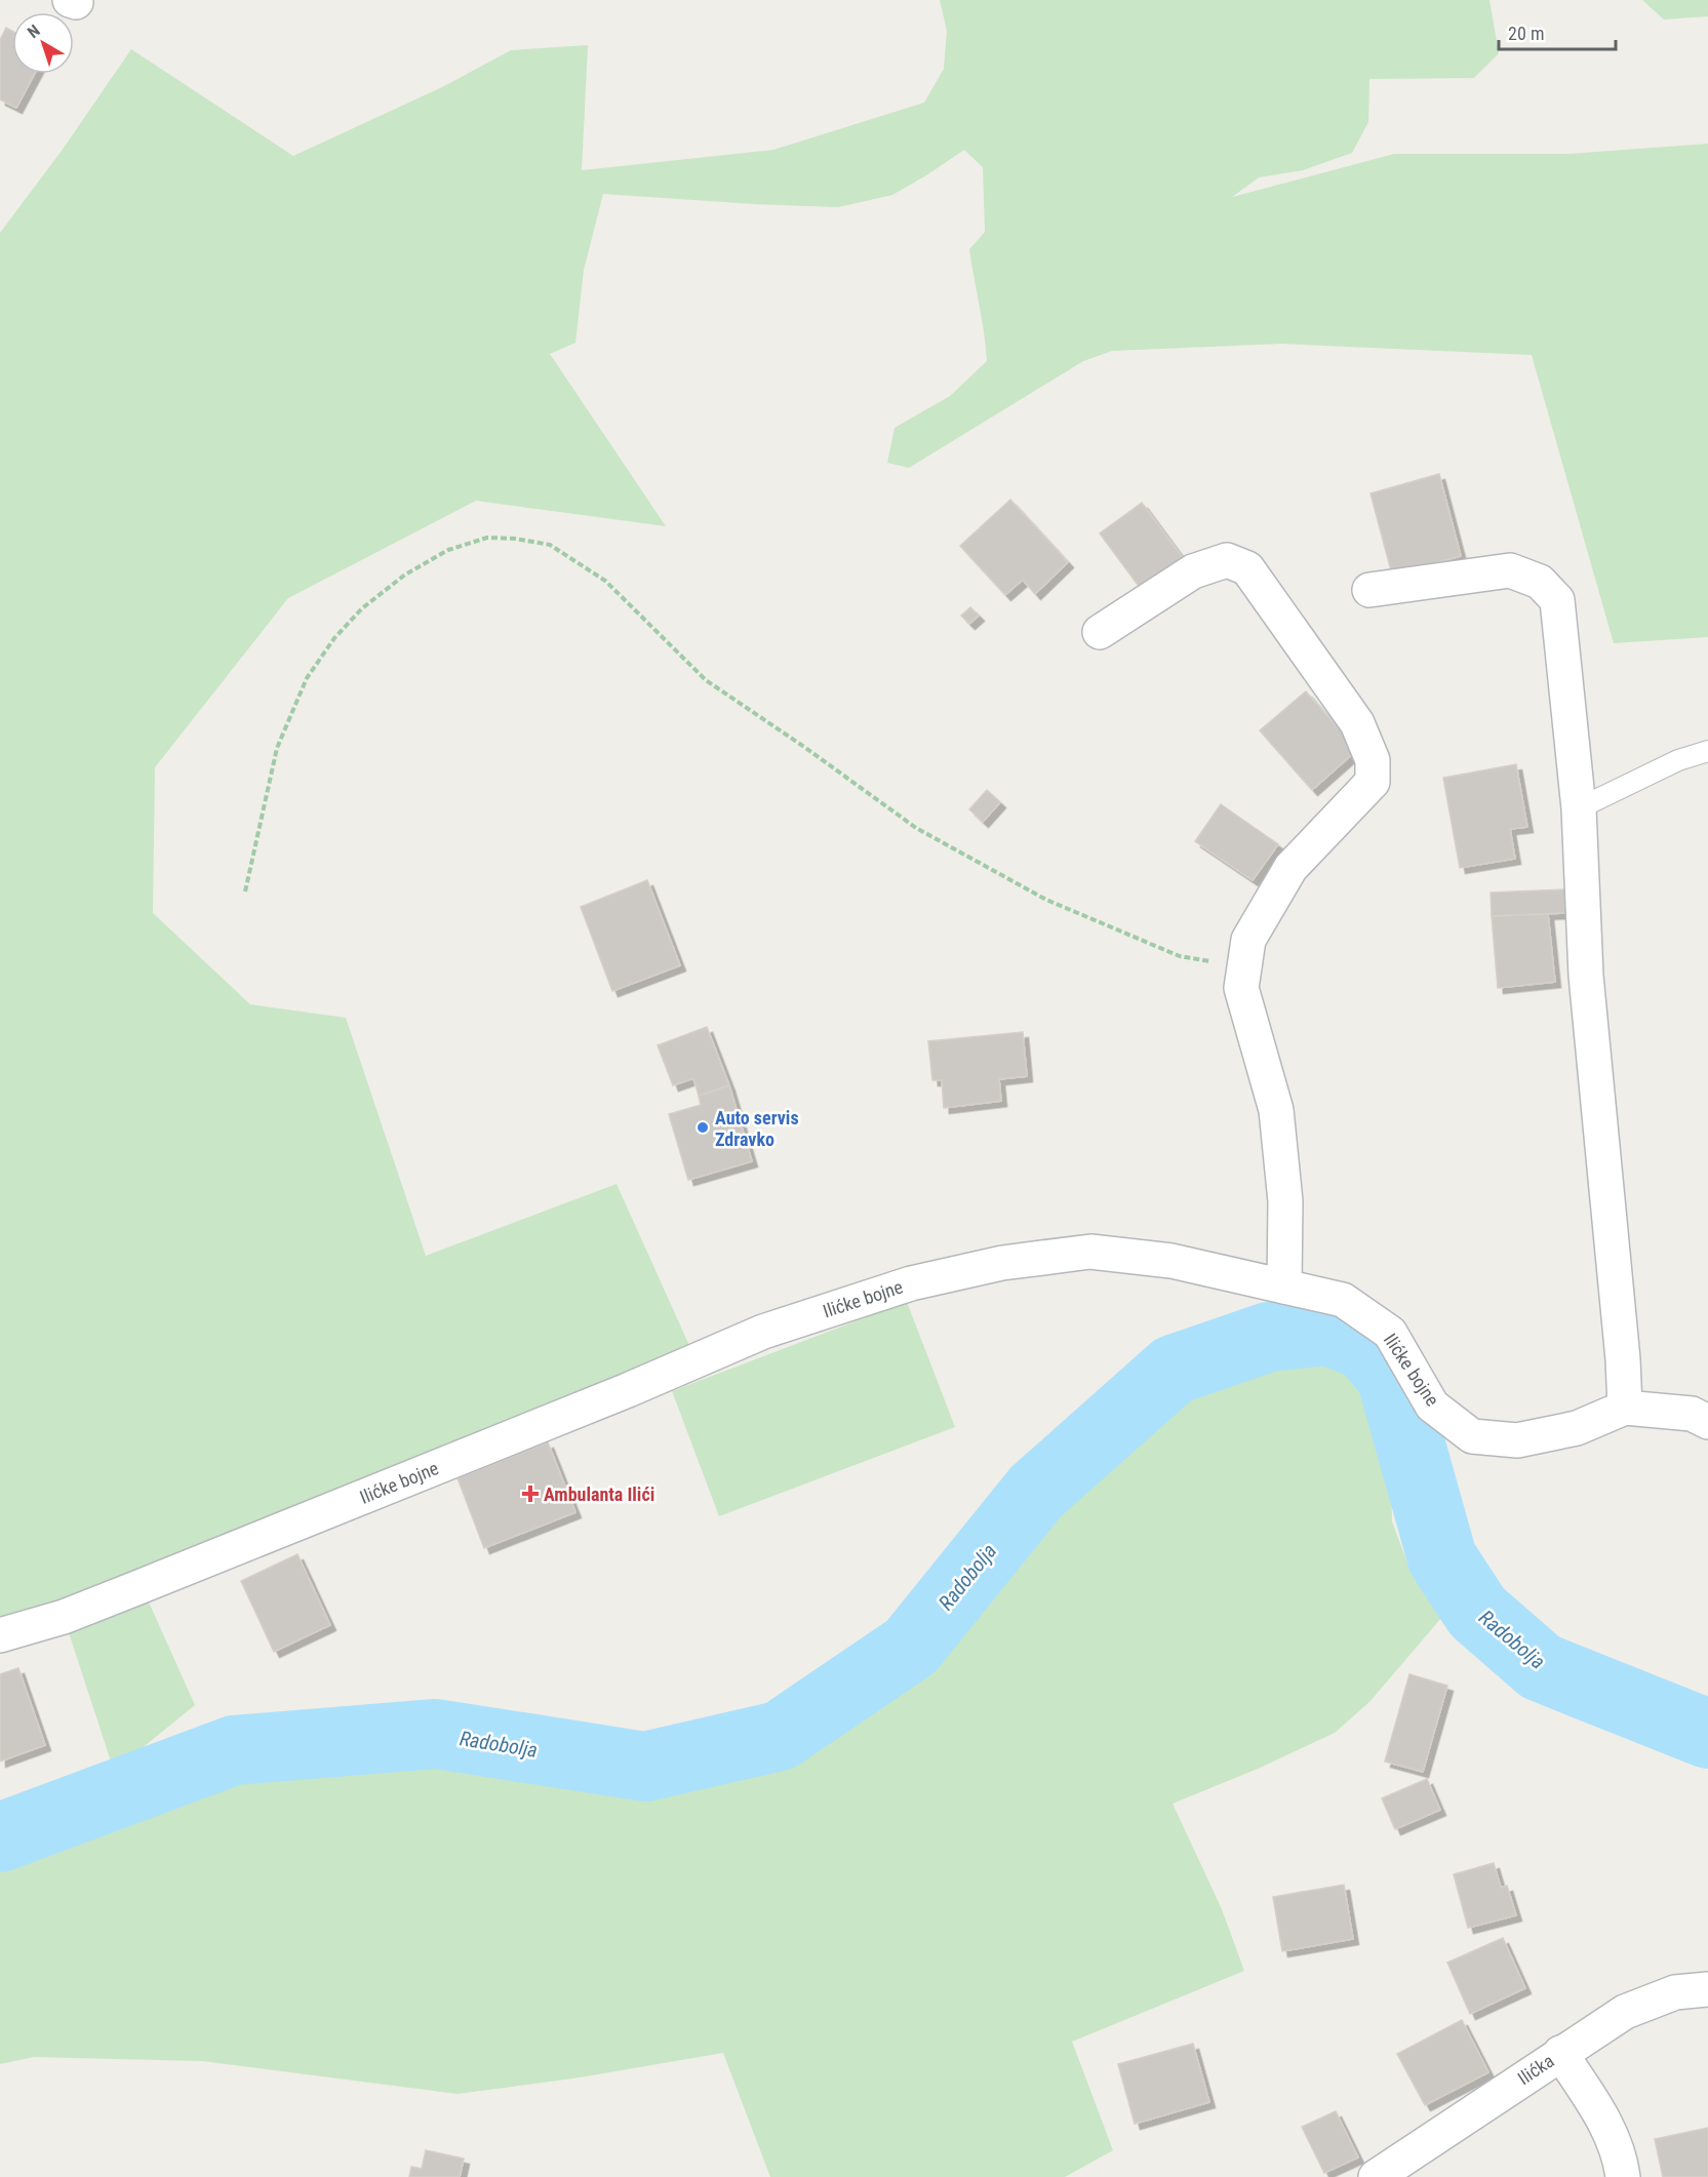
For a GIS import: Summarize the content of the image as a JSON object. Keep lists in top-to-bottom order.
{
  "streets": {
    "street": ["Ilićke bojne", "Ilićka"]
  },
  "water": ["Radobolja"],
  "places": {
    "other": ["Auto servis Zdravko"],
    "health": ["Ambulanta Ilići"]
  },
  "scale_bar": "20 m",
  "north": "top left"
}
